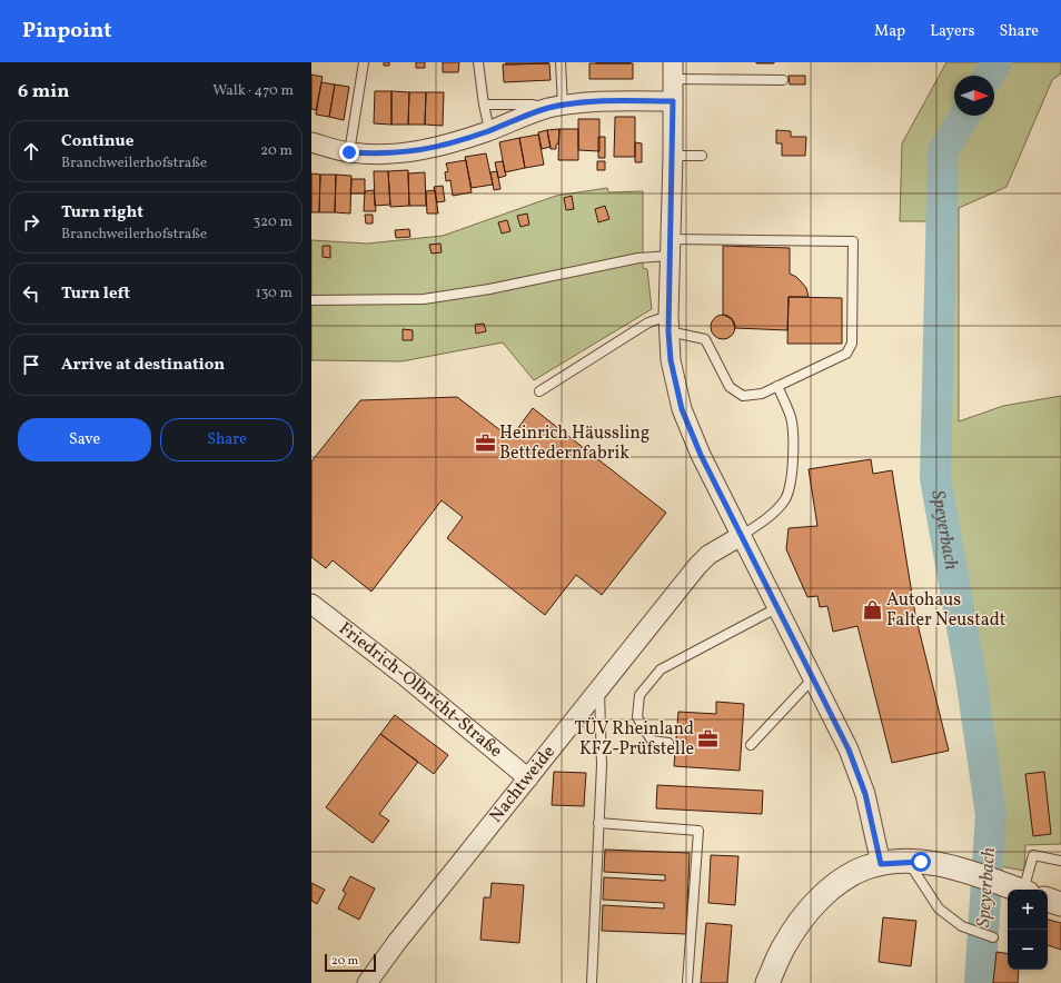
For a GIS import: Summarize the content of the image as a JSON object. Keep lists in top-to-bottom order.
{
  "streets": {
    "street": ["Friedrich-Olbricht-Straße", "Nachtweide"]
  },
  "crossings": [
    ["Friedrich-Olbricht-Straße", "Nachtweide"]
  ],
  "water": ["Speyerbach"],
  "places": {
    "office": ["Heinrich Häussling Bettfedernfabrik", "TÜV Rheinland KFZ-Prüfstelle"],
    "shop": ["Autohaus Falter Neustadt"]
  },
  "scale_bar": "20 m",
  "north": "right",
  "page": {
    "header": "Pinpoint",
    "nav": ["Map", "Layers", "Share"],
    "heading": ["6 min", "Walk · 470 m"],
    "list": [
      ["Continue", "Branchweilerhofstraße", "20 m"],
      ["Turn right", "Branchweilerhofstraße", "320 m"],
      ["Turn left", "130 m"],
      "Arrive at destination"
    ],
    "buttons": ["Save", "Share"],
    "map_buttons": ["+", "−"],
    "scale": "20 m"
  }
}
